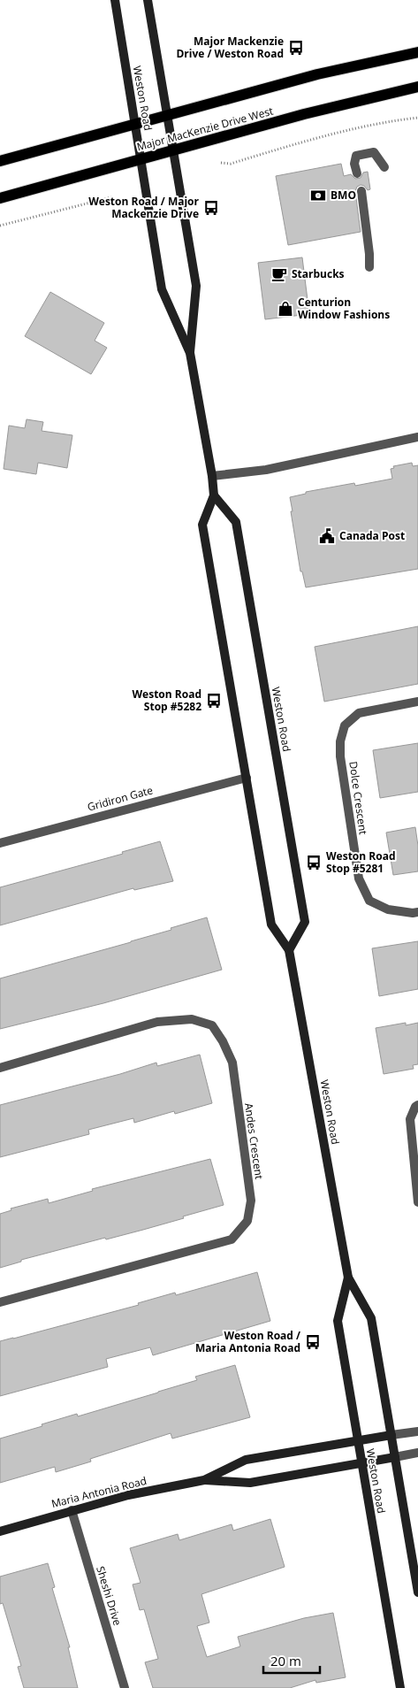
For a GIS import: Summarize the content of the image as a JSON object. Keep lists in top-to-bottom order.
{
  "streets": {
    "main road": ["Weston Road", "Major MacKenzie Drive West", "Maria Antonia Road"],
    "street": [
      "Dolce Crescent",
      "Gridiron Gate",
      "Andes Crescent",
      "Sheshi Drive"
    ]
  },
  "crossings": [
    ["Weston Road", "Major MacKenzie Drive West"],
    ["Weston Road", "Gridiron Gate"],
    ["Weston Road", "Maria Antonia Road"],
    ["Maria Antonia Road", "Sheshi Drive"]
  ],
  "places": {
    "bus stop": [
      "Major Mackenzie Drive / Weston Road",
      "Weston Road / Major Mackenzie Drive",
      "Weston Road Stop #5282",
      "Weston Road Stop #5281",
      "Weston Road / Maria Antonia Road"
    ],
    "bank": ["BMO"],
    "cafe": ["Starbucks"],
    "shop": ["Centurion Window Fashions"],
    "public building": ["Canada Post"]
  },
  "scale_bar": "20 m"
}
